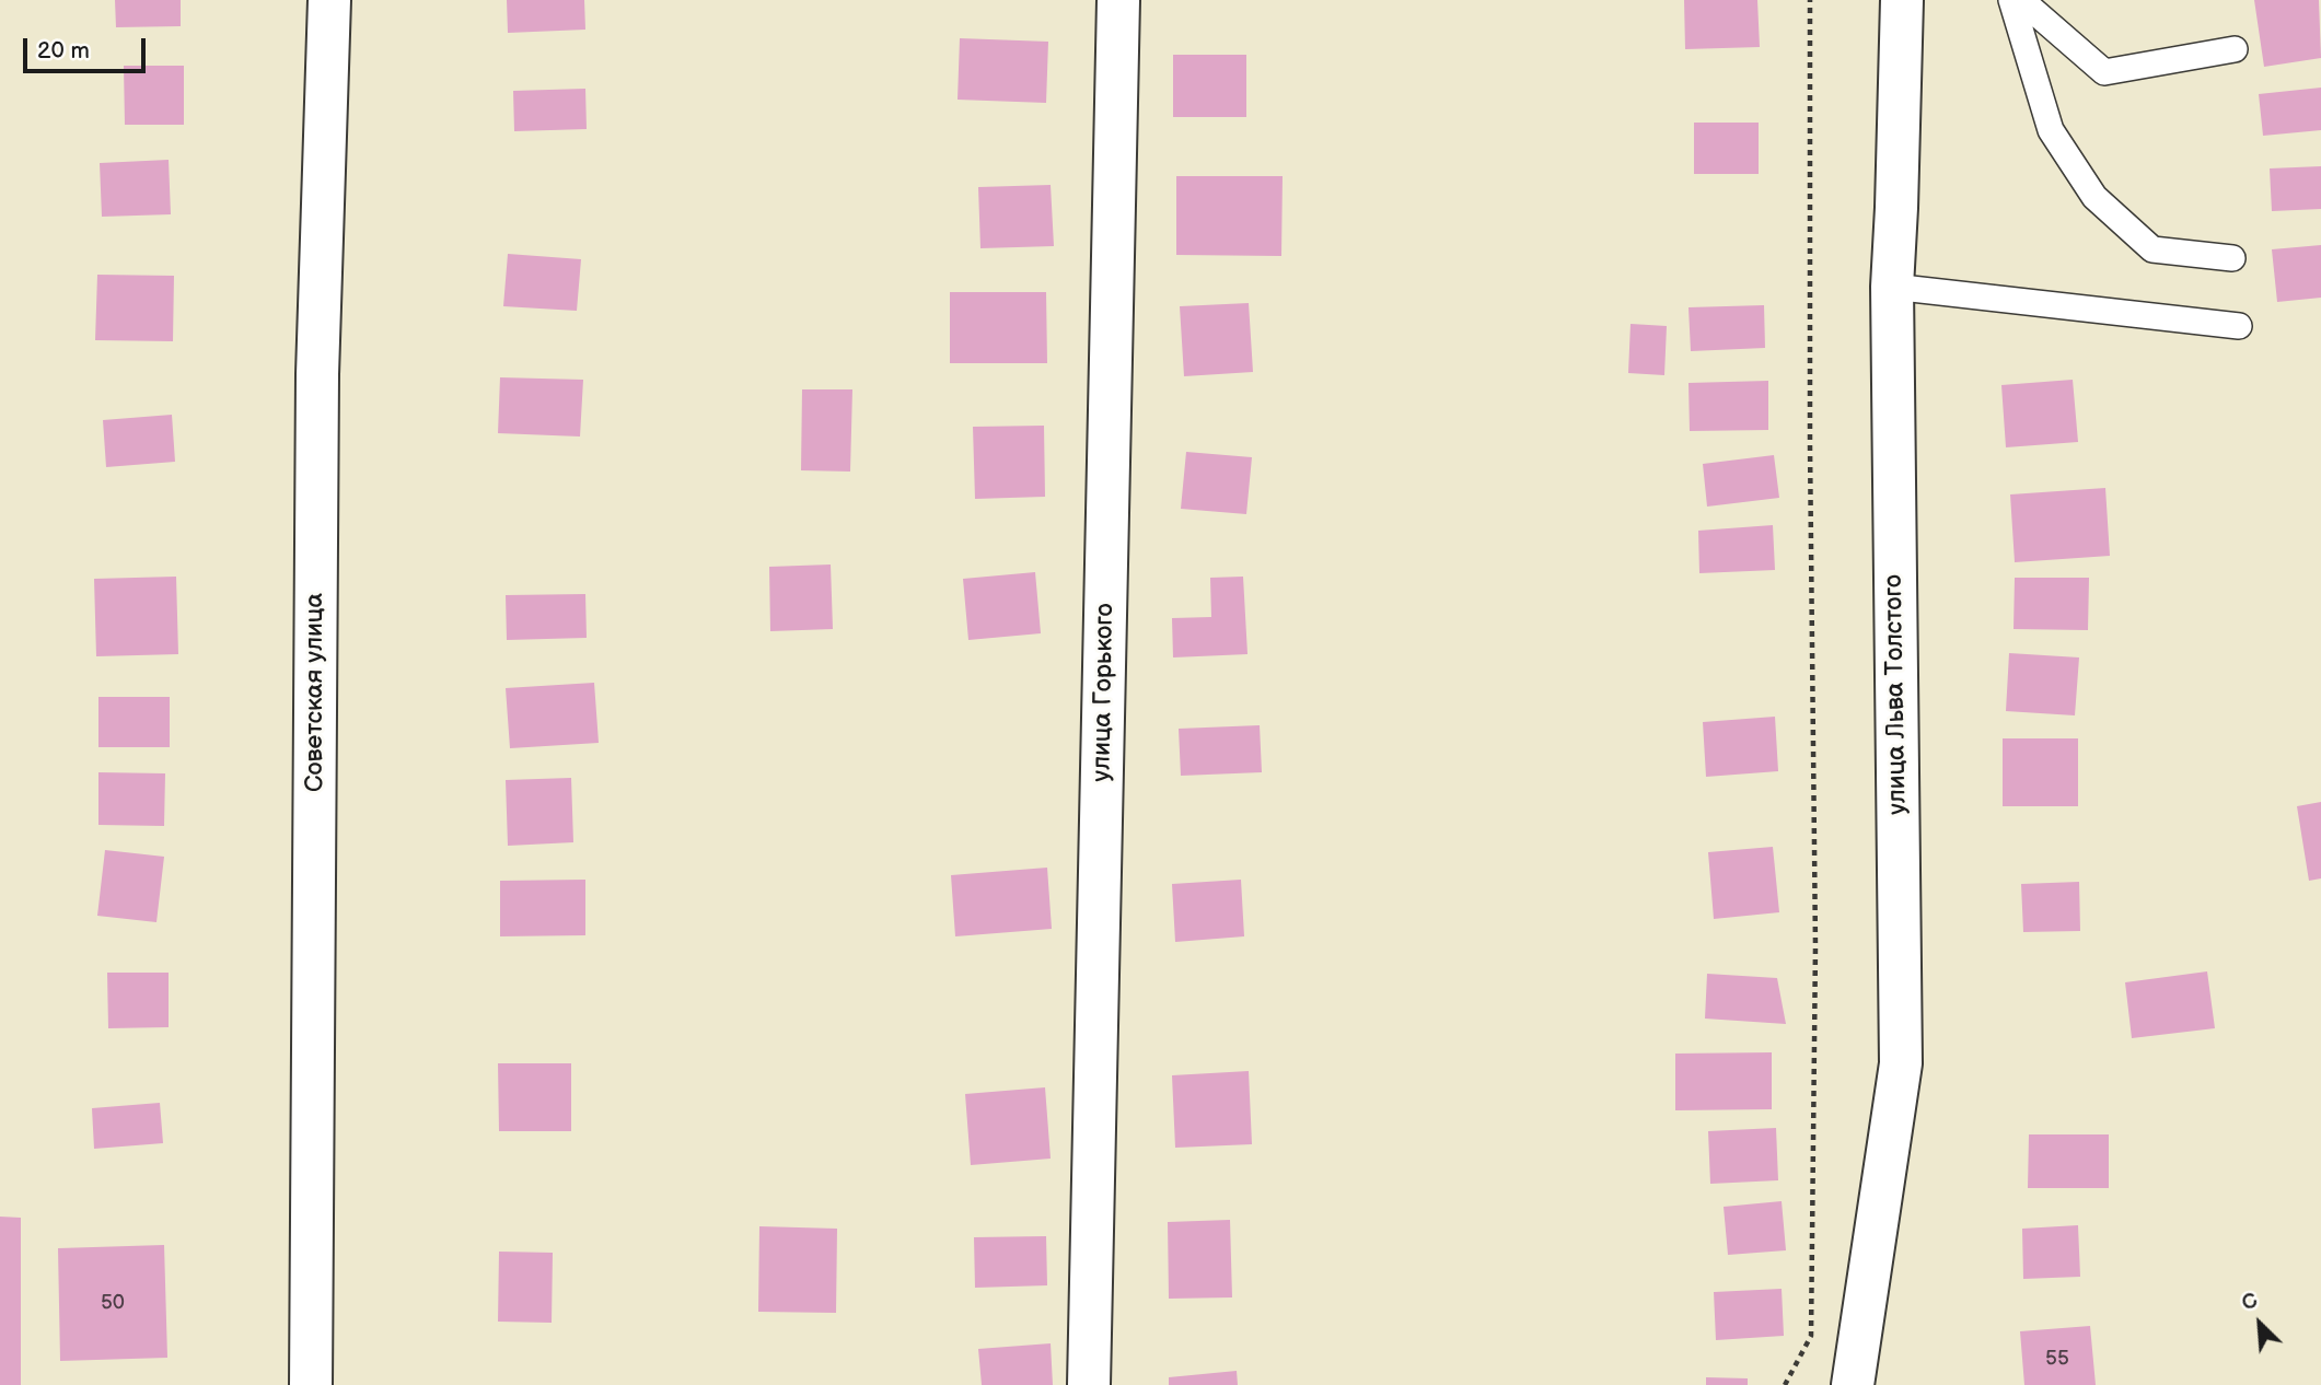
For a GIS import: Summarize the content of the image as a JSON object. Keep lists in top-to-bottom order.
{
  "streets": {
    "street": ["Советская улица", "улица Горького", "улица Льва Толстого"]
  },
  "house_numbers": ["50", "55"],
  "scale_bar": "20 m",
  "north": "top left"
}
